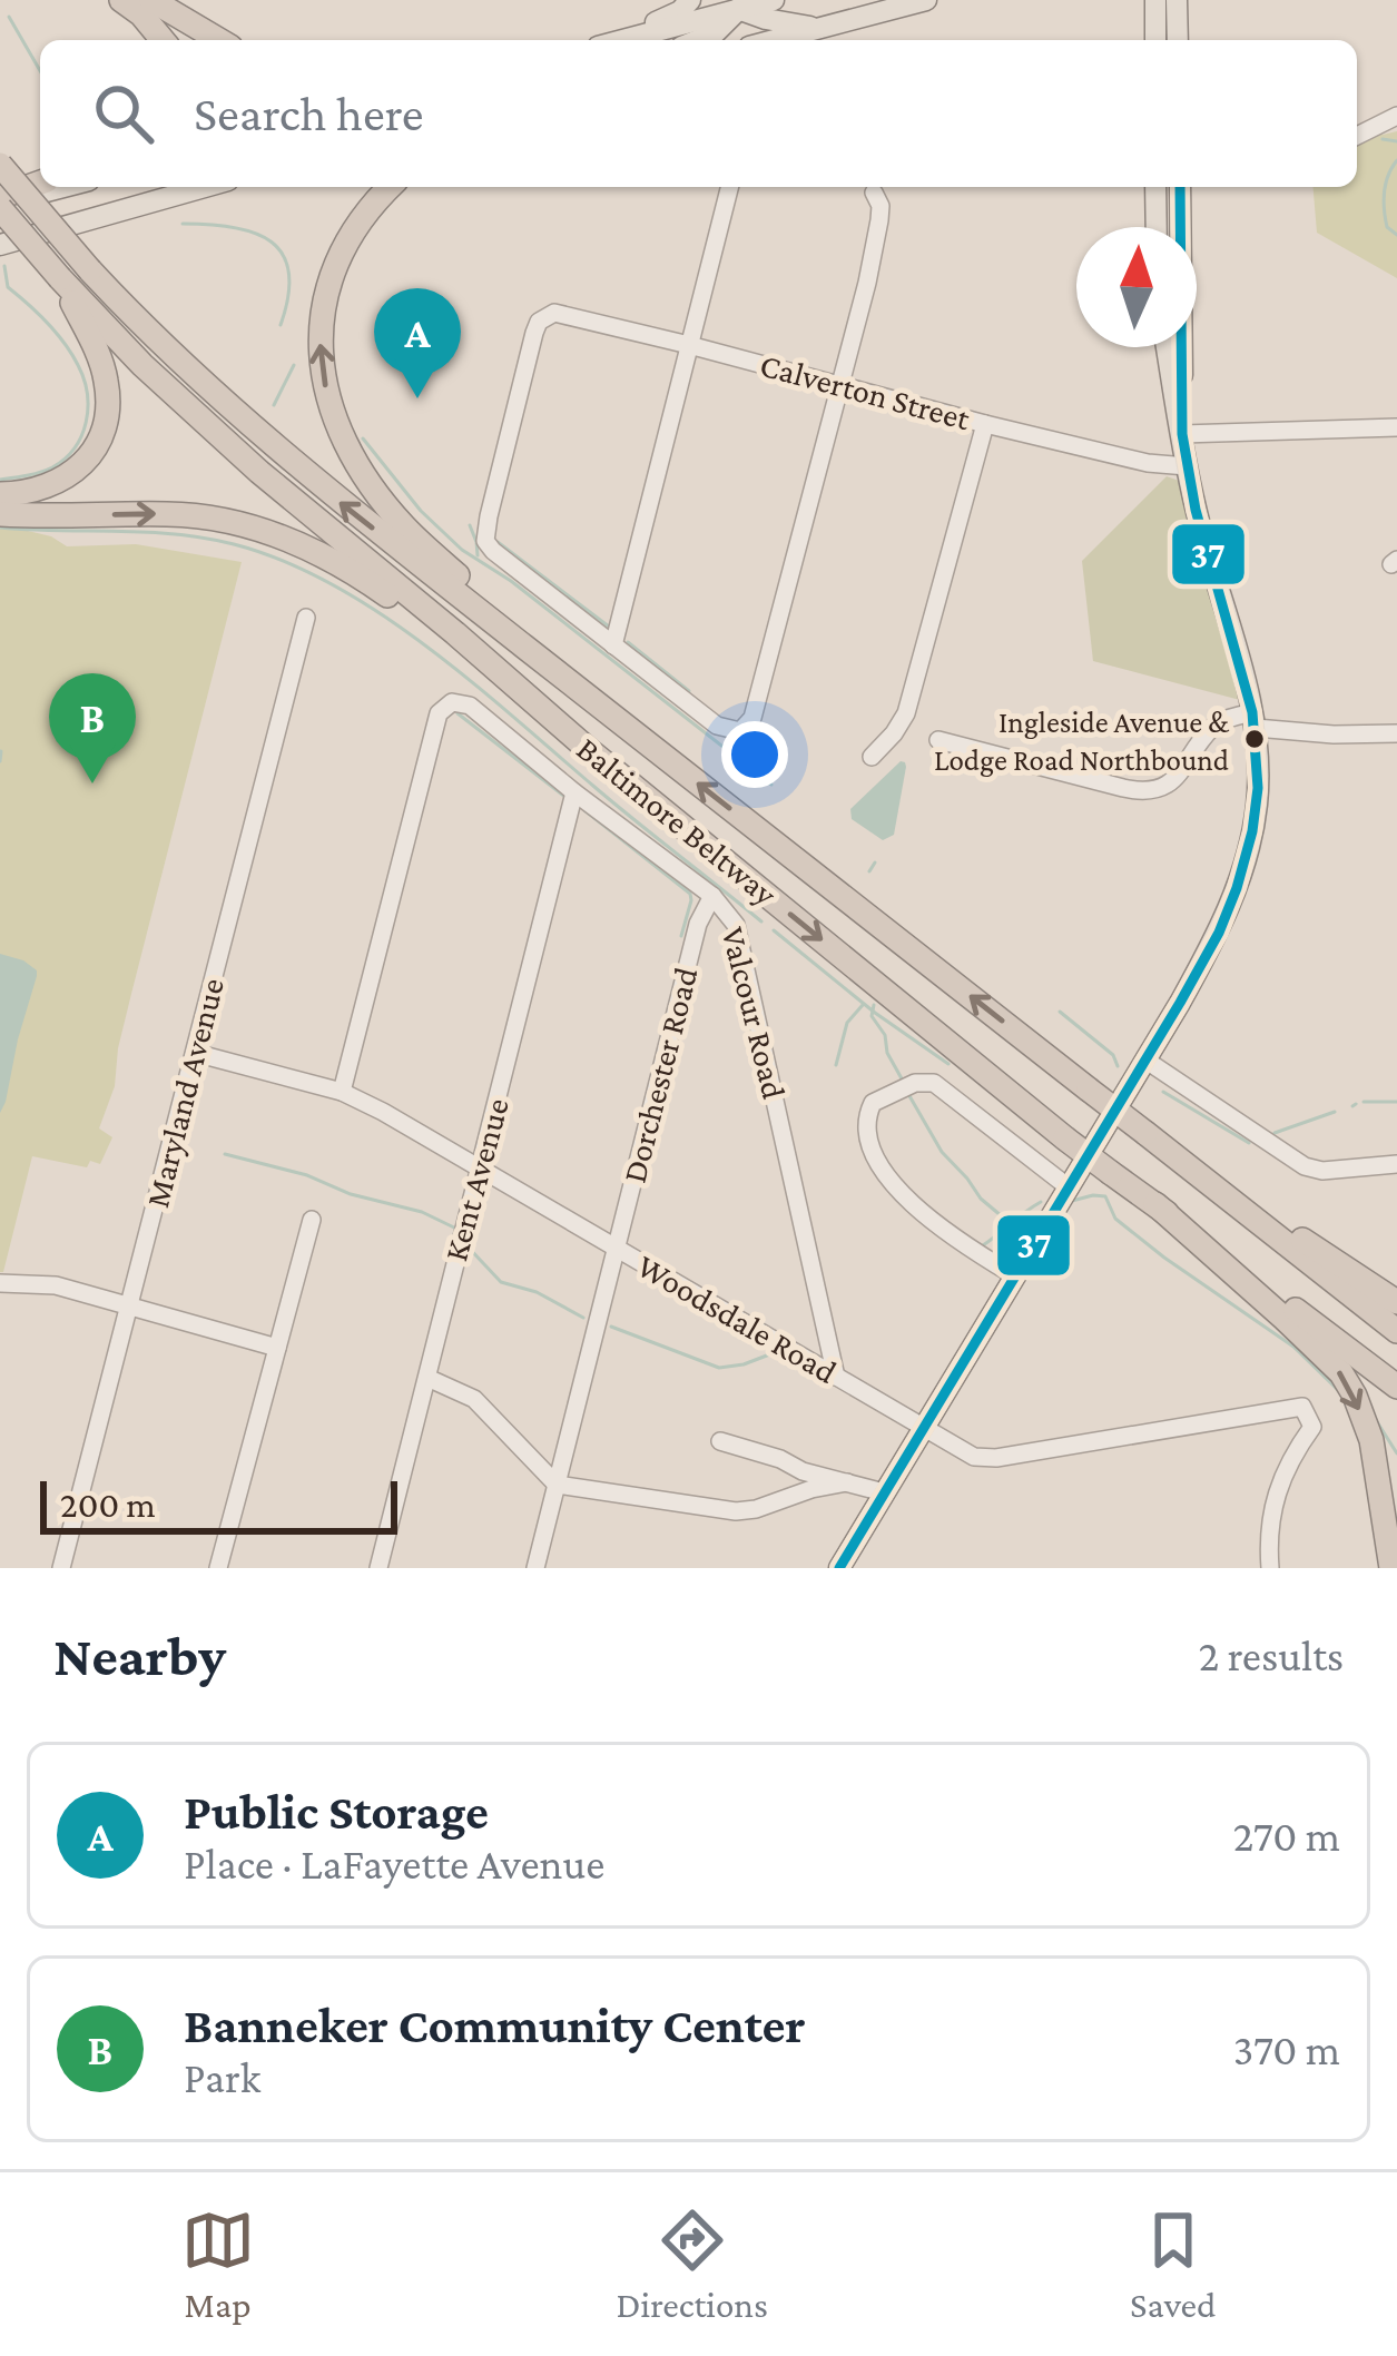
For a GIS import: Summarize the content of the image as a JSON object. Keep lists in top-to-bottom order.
{
  "streets": {
    "highway": ["Baltimore Beltway"],
    "street": [
      "Calverton Street",
      "Valcour Road",
      "Dorchester Road",
      "Maryland Avenue",
      "Kent Avenue",
      "Woodsdale Road"
    ]
  },
  "crossings": [
    ["Valcour Road", "Dorchester Road"],
    ["Valcour Road", "Kent Avenue"],
    ["Valcour Road", "Woodsdale Road"],
    ["Dorchester Road", "Woodsdale Road"],
    ["Maryland Avenue", "Woodsdale Road"],
    ["Kent Avenue", "Woodsdale Road"]
  ],
  "places": ["Ingleside Avenue & Lodge Road Northbound"],
  "lines": ["transit line 37"],
  "scale_bar": "200 m",
  "north": "top",
  "page": {
    "search": "Search here",
    "pins": ["A", "B"],
    "scale": "200 m",
    "heading": ["Nearby", "2 results"],
    "list": [
      {
        "mark": "A",
        "name": "Public Storage",
        "note": "Place · LaFayette Avenue",
        "value": "270 m"
      },
      {
        "mark": "B",
        "name": "Banneker Community Center",
        "note": "Park",
        "value": "370 m"
      }
    ],
    "nav": ["Map", "Directions", "Saved"]
  }
}
